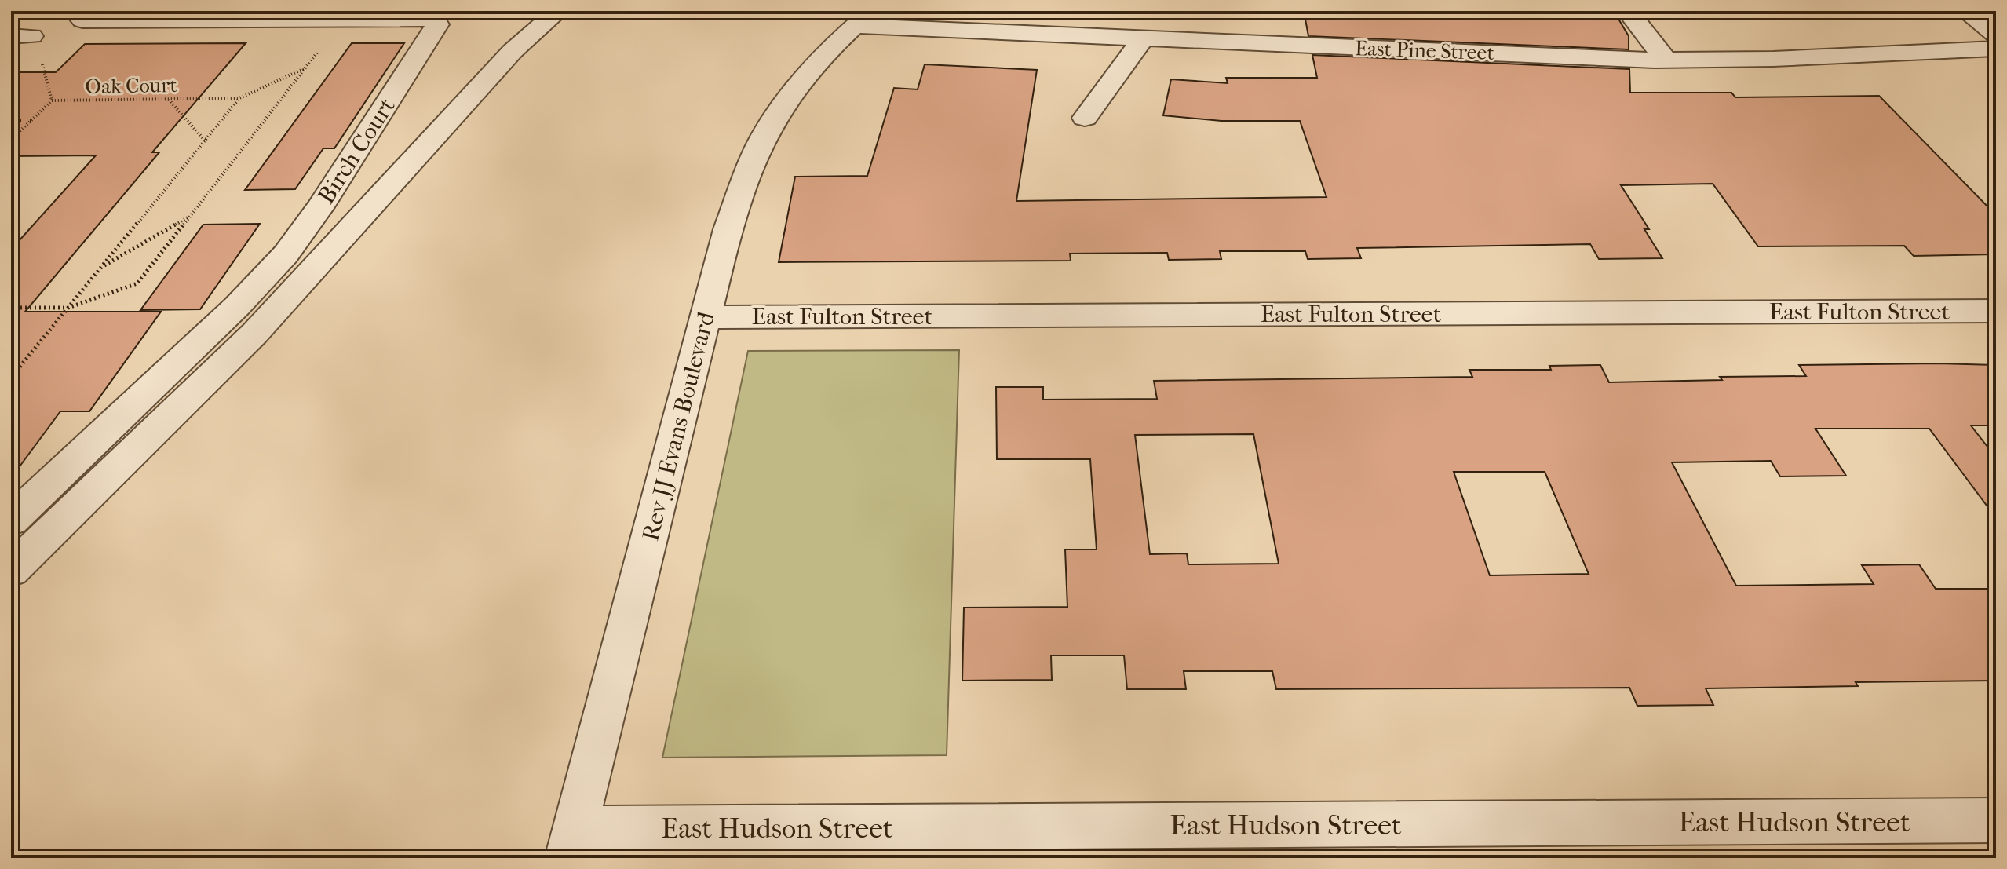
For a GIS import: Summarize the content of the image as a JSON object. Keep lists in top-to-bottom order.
{
  "streets": {
    "street": [
      "East Pine Street",
      "Birch Court",
      "East Fulton Street",
      "Rev JJ Evans Boulevard",
      "East Hudson Street"
    ],
    "path": ["Oak Court"]
  },
  "crossings": [
    ["East Pine Street", "Rev JJ Evans Boulevard"],
    ["East Fulton Street", "Rev JJ Evans Boulevard"],
    ["Rev JJ Evans Boulevard", "East Hudson Street"]
  ]
}
